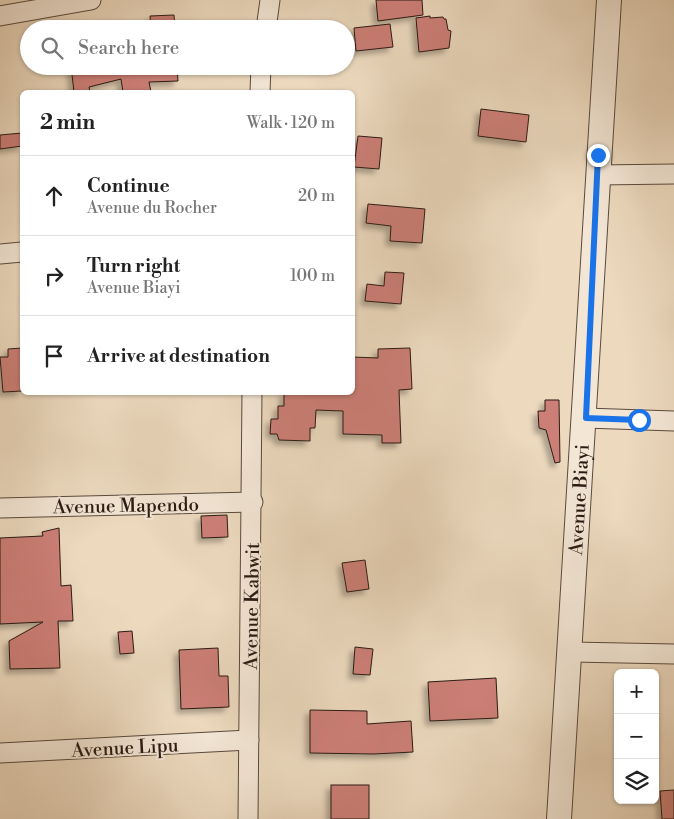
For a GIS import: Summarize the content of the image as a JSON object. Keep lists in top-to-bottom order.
{
  "streets": {
    "street": [
      "Avenue Biayi",
      "Avenue Mapendo",
      "Avenue Kabwit",
      "Avenue Lipu"
    ]
  },
  "crossings": [
    ["Avenue Mapendo", "Avenue Kabwit"],
    ["Avenue Kabwit", "Avenue Lipu"]
  ],
  "page": {
    "search": "Search here",
    "heading": ["2 min", "Walk · 120 m"],
    "list": [
      ["Continue", "Avenue du Rocher", "20 m"],
      ["Turn right", "Avenue Biayi", "100 m"],
      "Arrive at destination"
    ],
    "map_buttons": ["+", "−"]
  }
}
